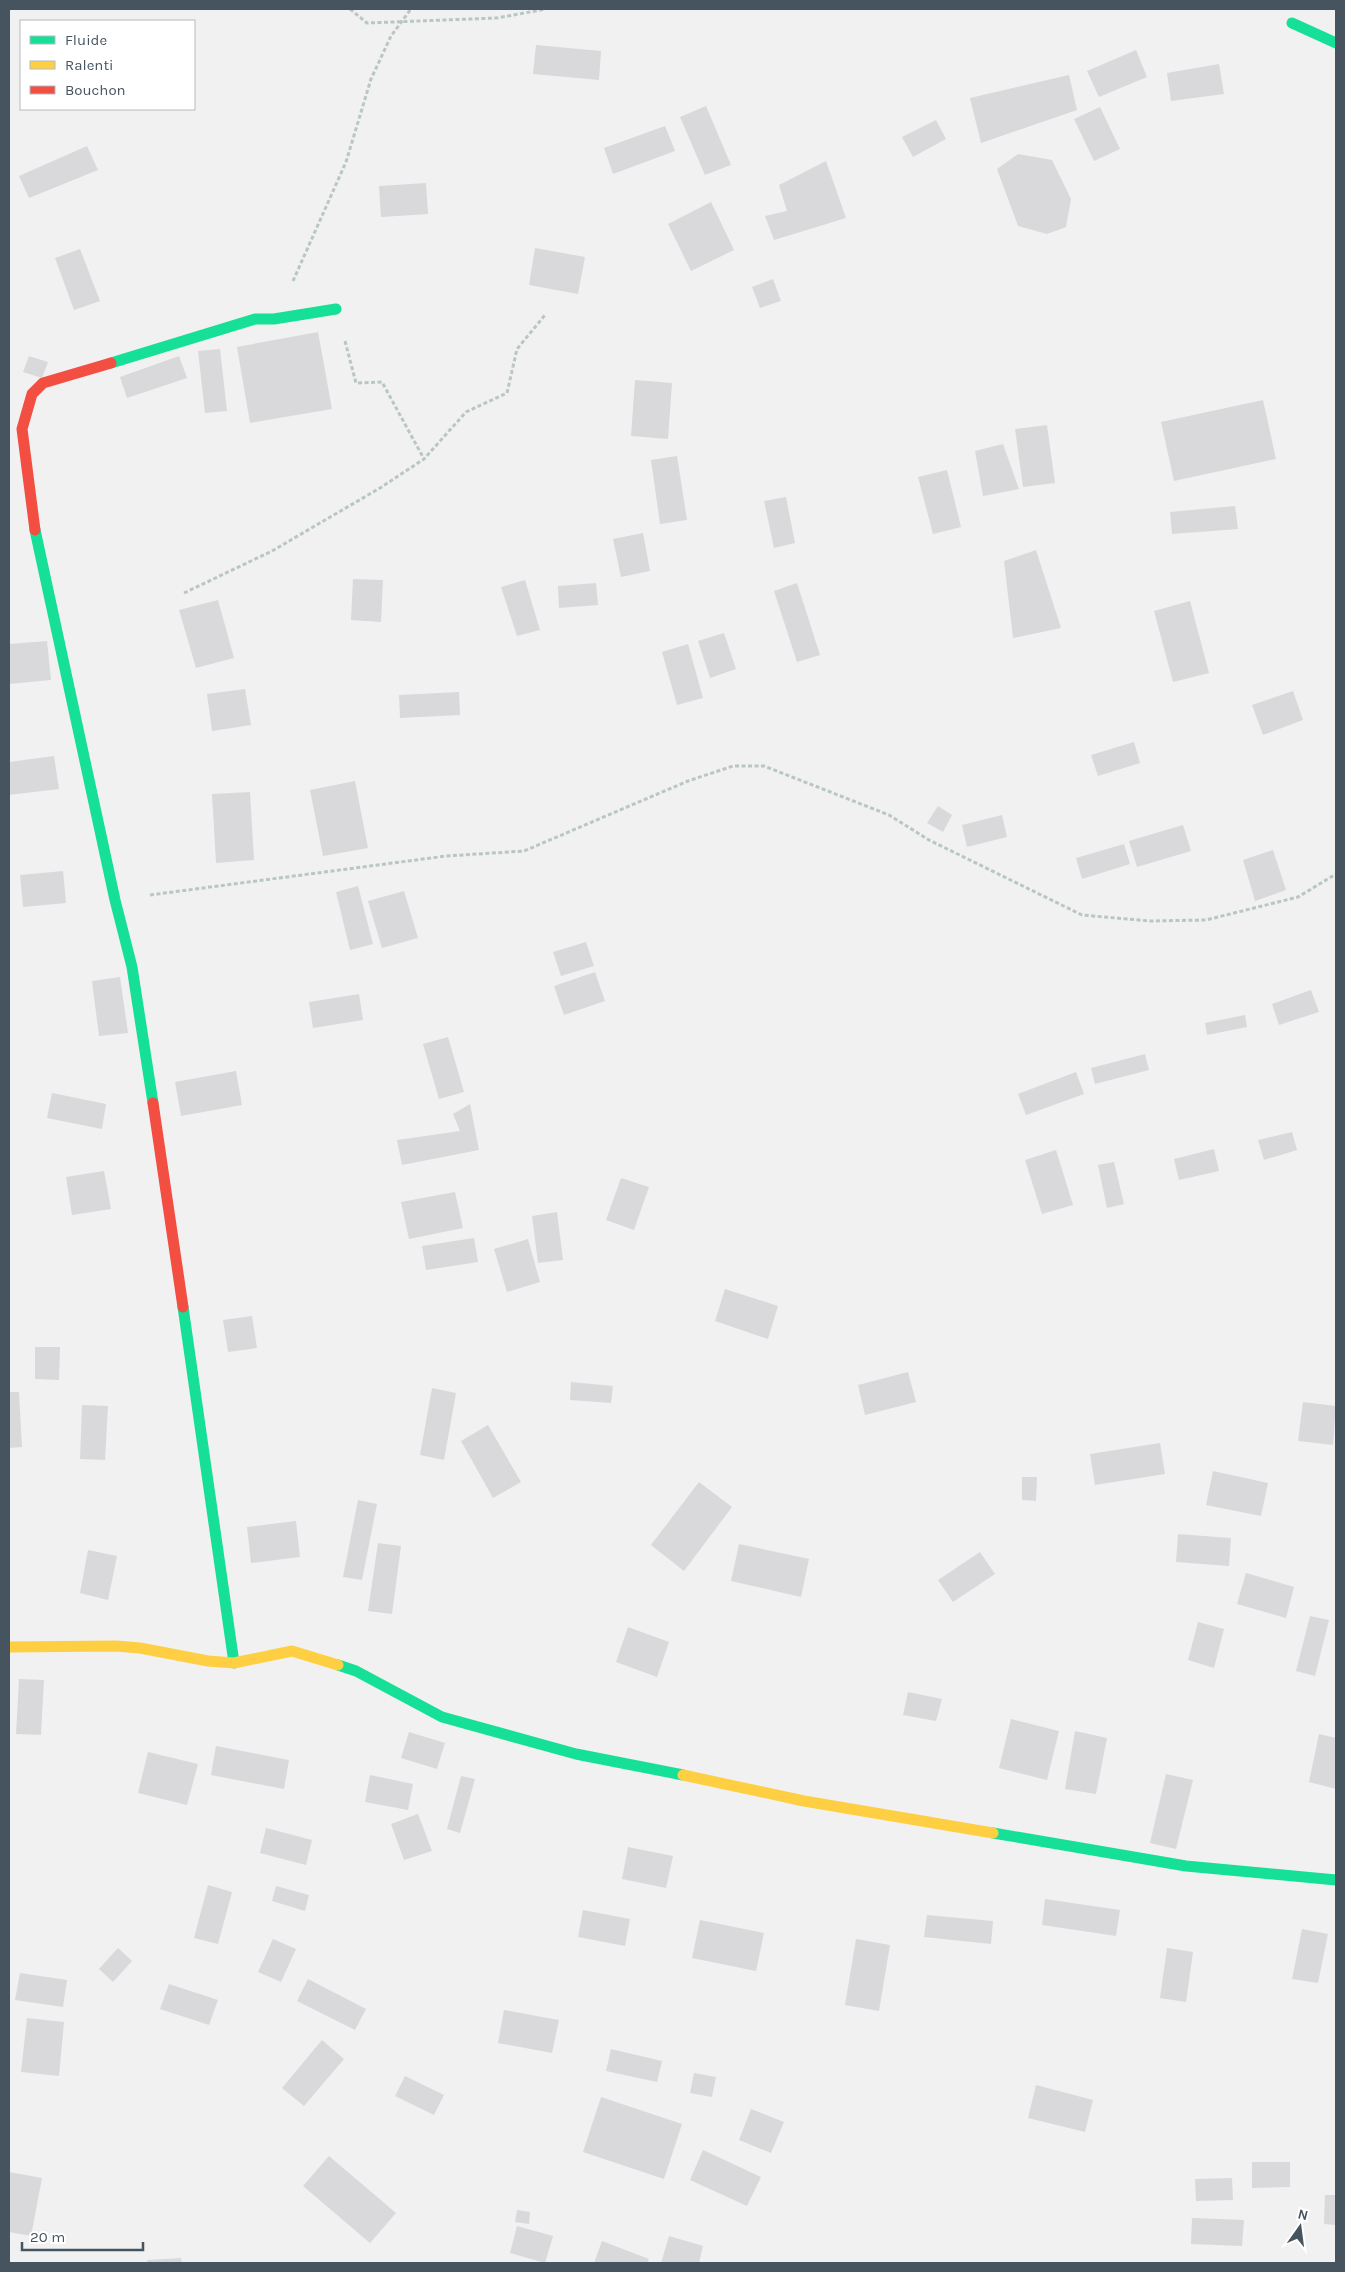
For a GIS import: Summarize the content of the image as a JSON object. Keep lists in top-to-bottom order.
{
  "legend": ["Fluide", "Ralenti", "Bouchon"],
  "scale_bar": "20 m",
  "north": "top"
}
